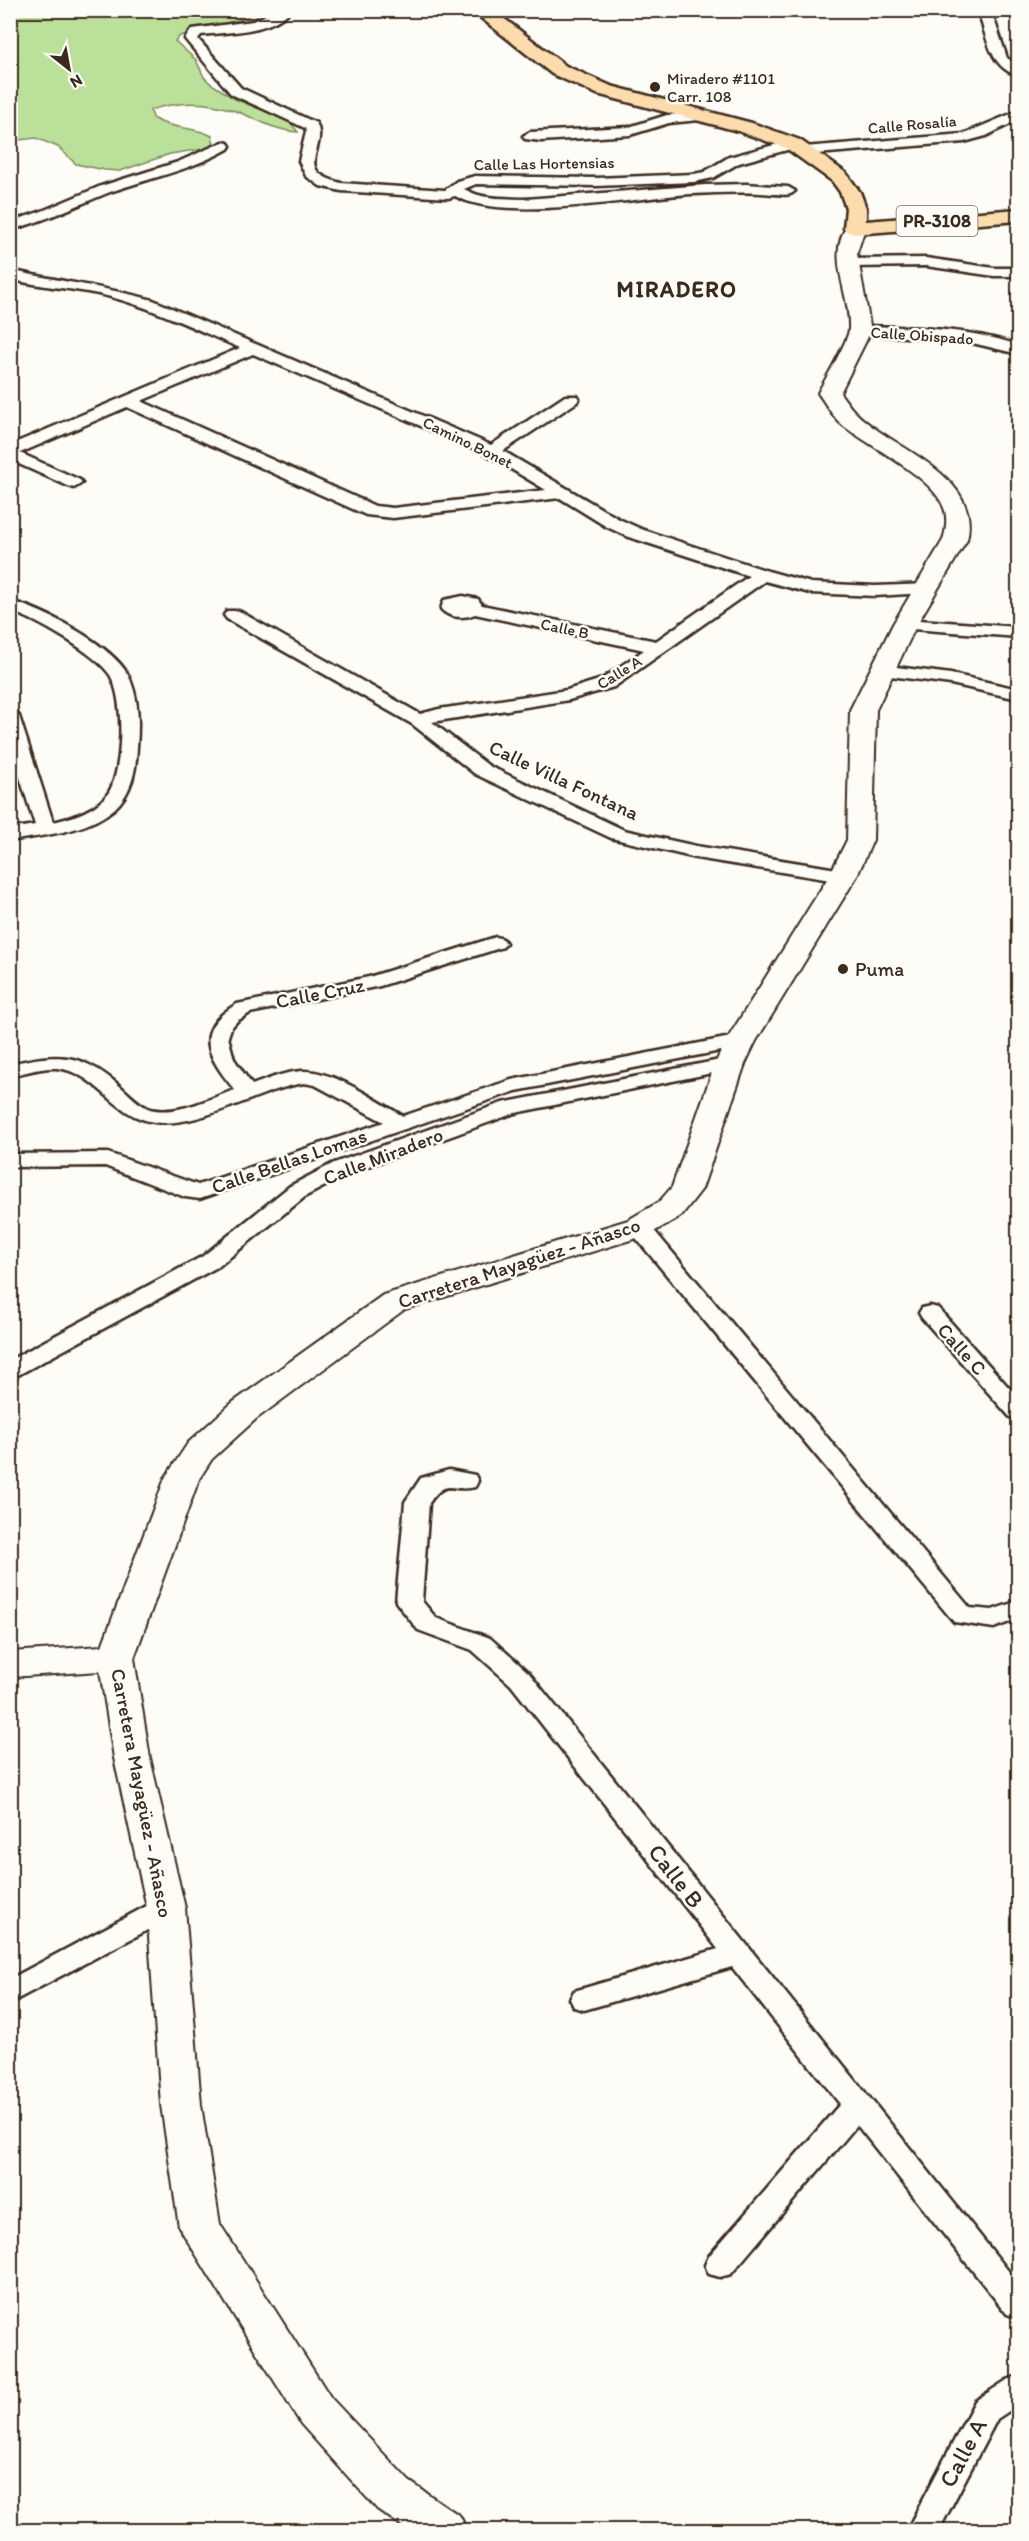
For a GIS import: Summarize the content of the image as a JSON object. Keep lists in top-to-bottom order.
{
  "streets": {
    "main road": ["PR-3108", "Carretera Mayagüez - Añasco"],
    "street": [
      "Calle Rosalía",
      "Calle Las Hortensias",
      "Calle Obispado",
      "Camino Bonet",
      "Calle B",
      "Calle A",
      "Calle Villa Fontana",
      "Calle Cruz",
      "Calle Miradero",
      "Calle Bellas Lomas",
      "Calle C"
    ]
  },
  "crossings": [
    ["Calle Rosalía", "Calle Las Hortensias"],
    ["Calle Obispado", "Carretera Mayagüez - Añasco"],
    ["Camino Bonet", "Calle A"],
    ["Camino Bonet", "Carretera Mayagüez - Añasco"],
    ["Calle B", "Calle A"],
    ["Calle A", "Calle Villa Fontana"],
    ["Calle Villa Fontana", "Carretera Mayagüez - Añasco"],
    ["Calle Miradero", "Calle Bellas Lomas"],
    ["Calle Miradero", "Carretera Mayagüez - Añasco"],
    ["Calle Bellas Lomas", "Carretera Mayagüez - Añasco"]
  ],
  "districts": ["MIRADERO"],
  "places": ["Miradero #1101 Carr. 108", "Puma"],
  "north": "bottom right"
}
